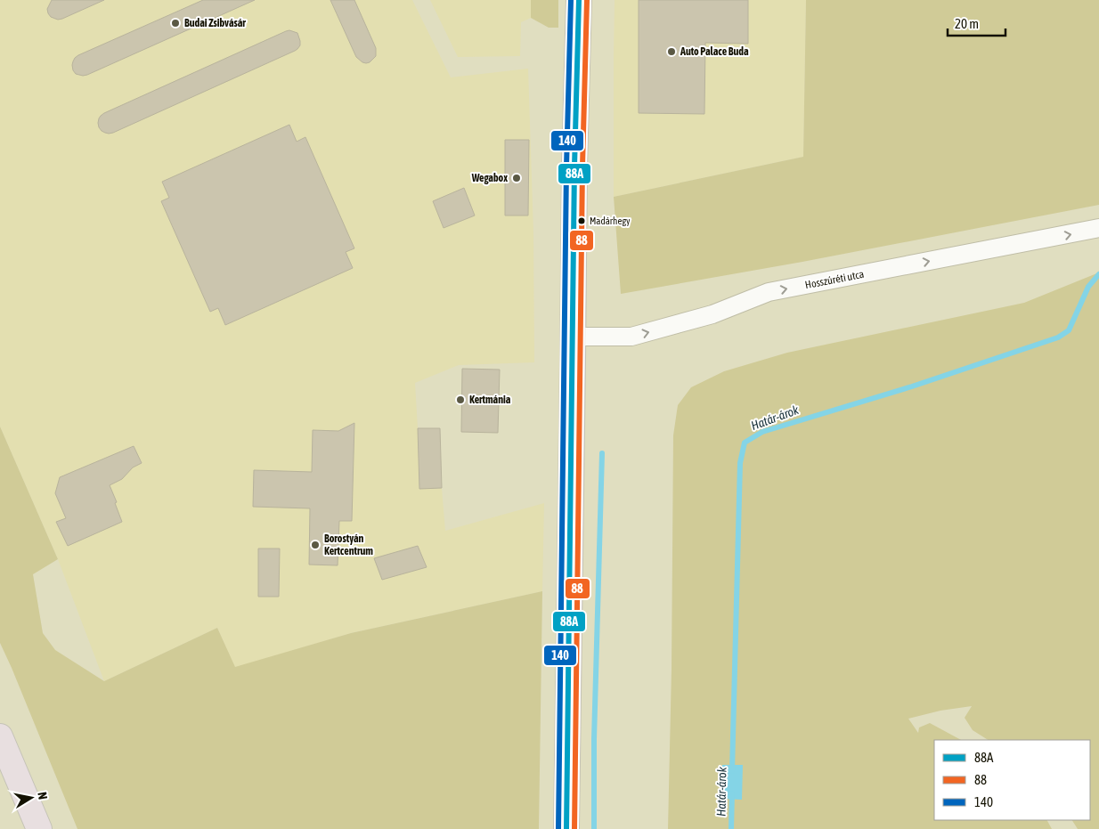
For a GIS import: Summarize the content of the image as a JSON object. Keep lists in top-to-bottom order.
{
  "streets": {
    "street": ["Hosszúréti utca"]
  },
  "one_way": ["Hosszúréti utca"],
  "water": ["Határ-árok"],
  "places": [
    "Budai Zsibvásár",
    "Auto Palace Buda",
    "Wegabox",
    "Madárhegy",
    "Kertmánia",
    "Borostyán Kertcentrum"
  ],
  "lines": ["transit line 88A", "transit line 88", "transit line 140"],
  "legend": ["88A", "88", "140"],
  "scale_bar": "20 m",
  "north": "right"
}
